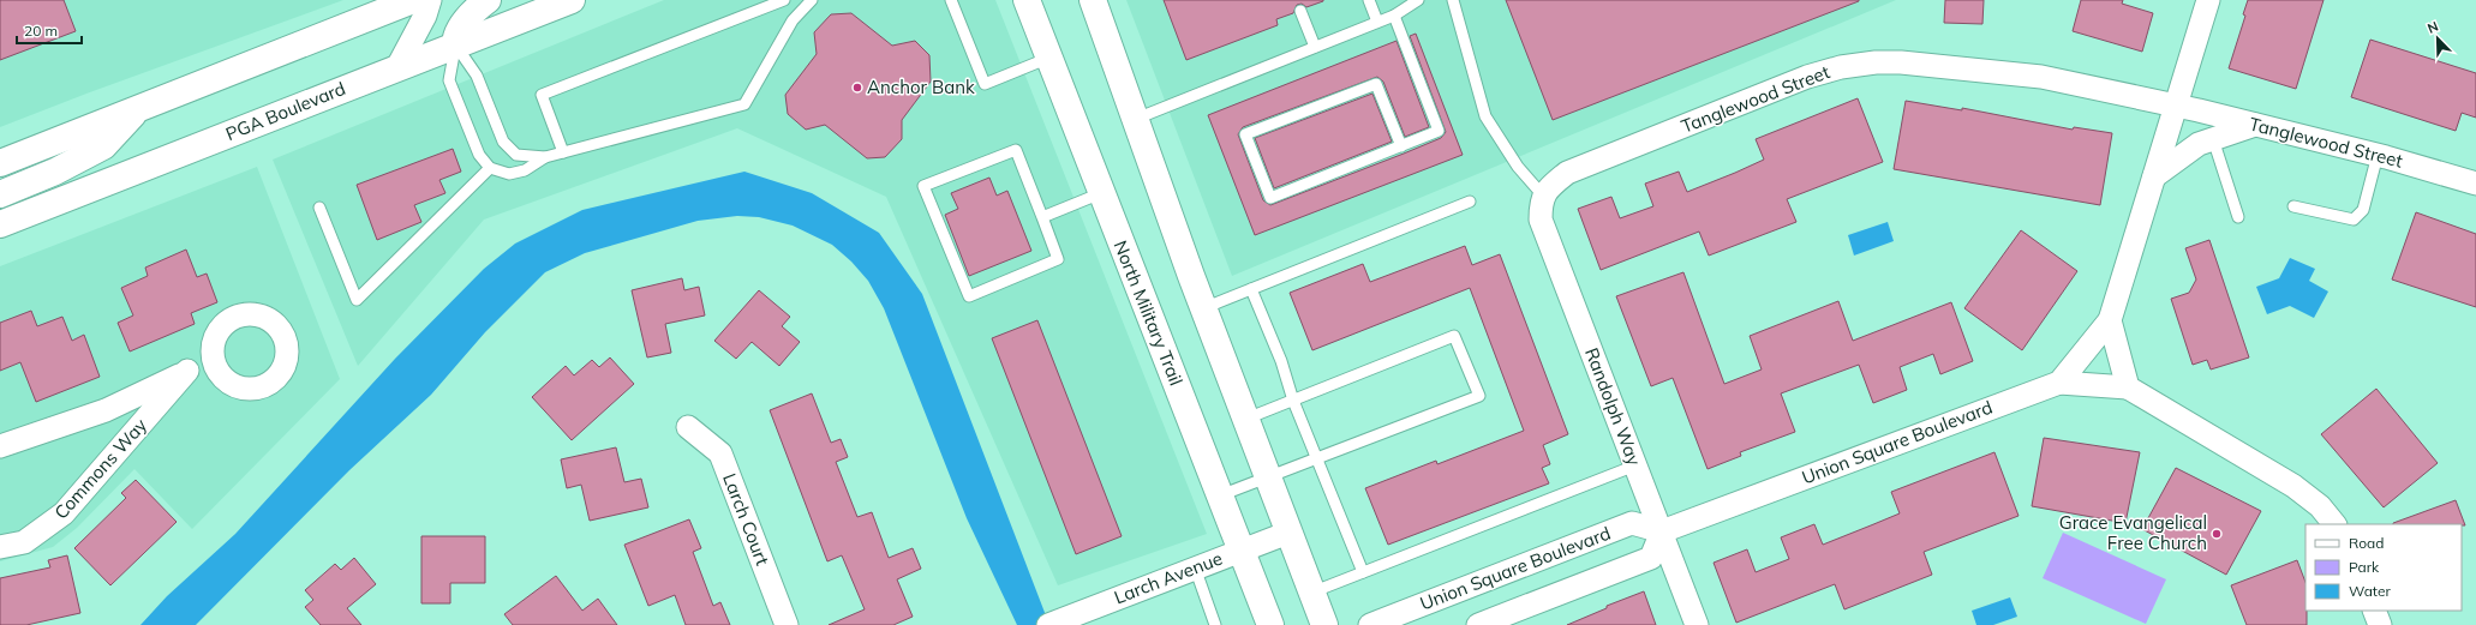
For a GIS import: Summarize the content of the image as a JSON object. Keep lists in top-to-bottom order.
{
  "streets": {
    "main road": ["PGA Boulevard", "North Military Trail"],
    "street": [
      "Tanglewood Street",
      "Randolph Way",
      "Union Square Boulevard",
      "Commons Way",
      "Larch Court",
      "Larch Avenue"
    ]
  },
  "crossings": [
    ["Tanglewood Street", "Randolph Way"],
    ["North Military Trail", "Larch Avenue"],
    ["Randolph Way", "Union Square Boulevard"]
  ],
  "places": ["Anchor Bank", "Grace Evangelical Free Church"],
  "legend": ["Road", "Park", "Water"],
  "scale_bar": "20 m",
  "north": "top left"
}
